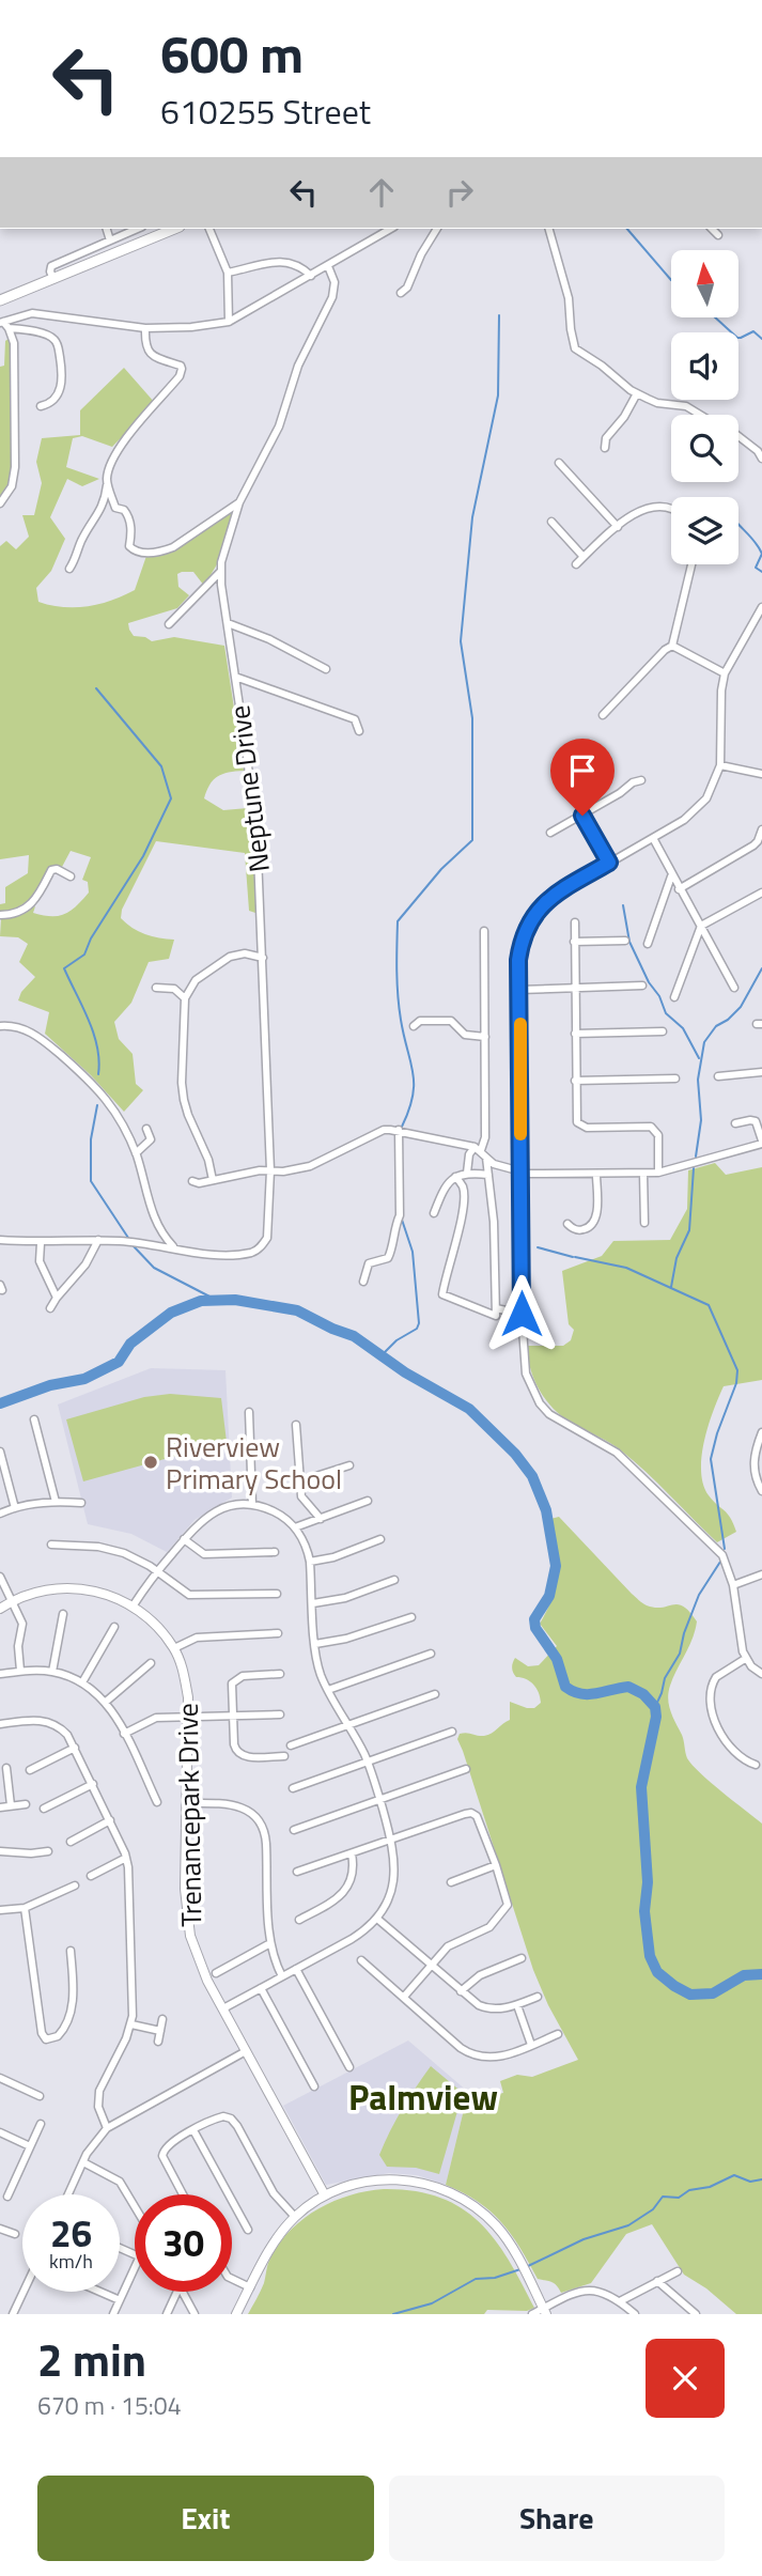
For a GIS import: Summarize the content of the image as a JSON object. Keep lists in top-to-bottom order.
{
  "streets": {
    "street": ["Neptune Drive", "Trenancepark Drive"]
  },
  "districts": ["Palmview"],
  "places": ["Riverview Primary School"],
  "north": "top",
  "page": {
    "turn": ["600 m", "610255 Street"],
    "speed": "26 km/h",
    "limit": "30",
    "heading": ["2 min", "670 m · 15:04"],
    "buttons": ["Exit", "Share"]
  }
}
